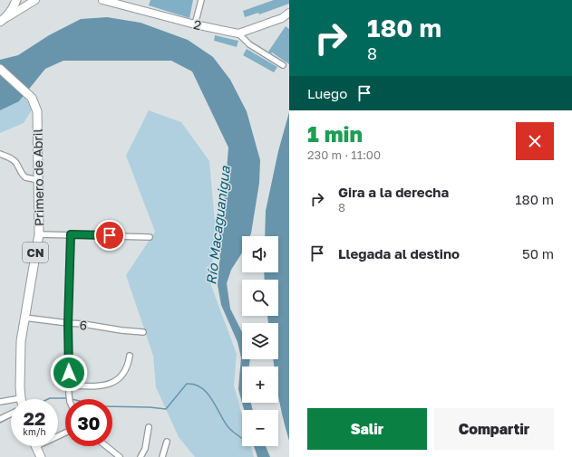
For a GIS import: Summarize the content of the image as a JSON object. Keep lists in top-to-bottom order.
{
  "streets": {
    "main road": ["2", "Primero de Abril", "CN"],
    "street": ["6"]
  },
  "crossings": [
    ["Primero de Abril", "6"]
  ],
  "water": ["Río Macaguanigua"],
  "page": {
    "turn": ["180 m", "8"],
    "then": "Luego",
    "heading": ["1 min", "230 m · 11:00"],
    "list": [
      {
        "name": "Gira a la derecha",
        "note": "8",
        "value": "180 m"
      },
      {
        "name": "Llegada al destino",
        "value": "50 m"
      }
    ],
    "map_buttons": ["+", "−"],
    "speed": "22 km/h",
    "limit": "30",
    "buttons": ["Salir", "Compartir"]
  }
}
